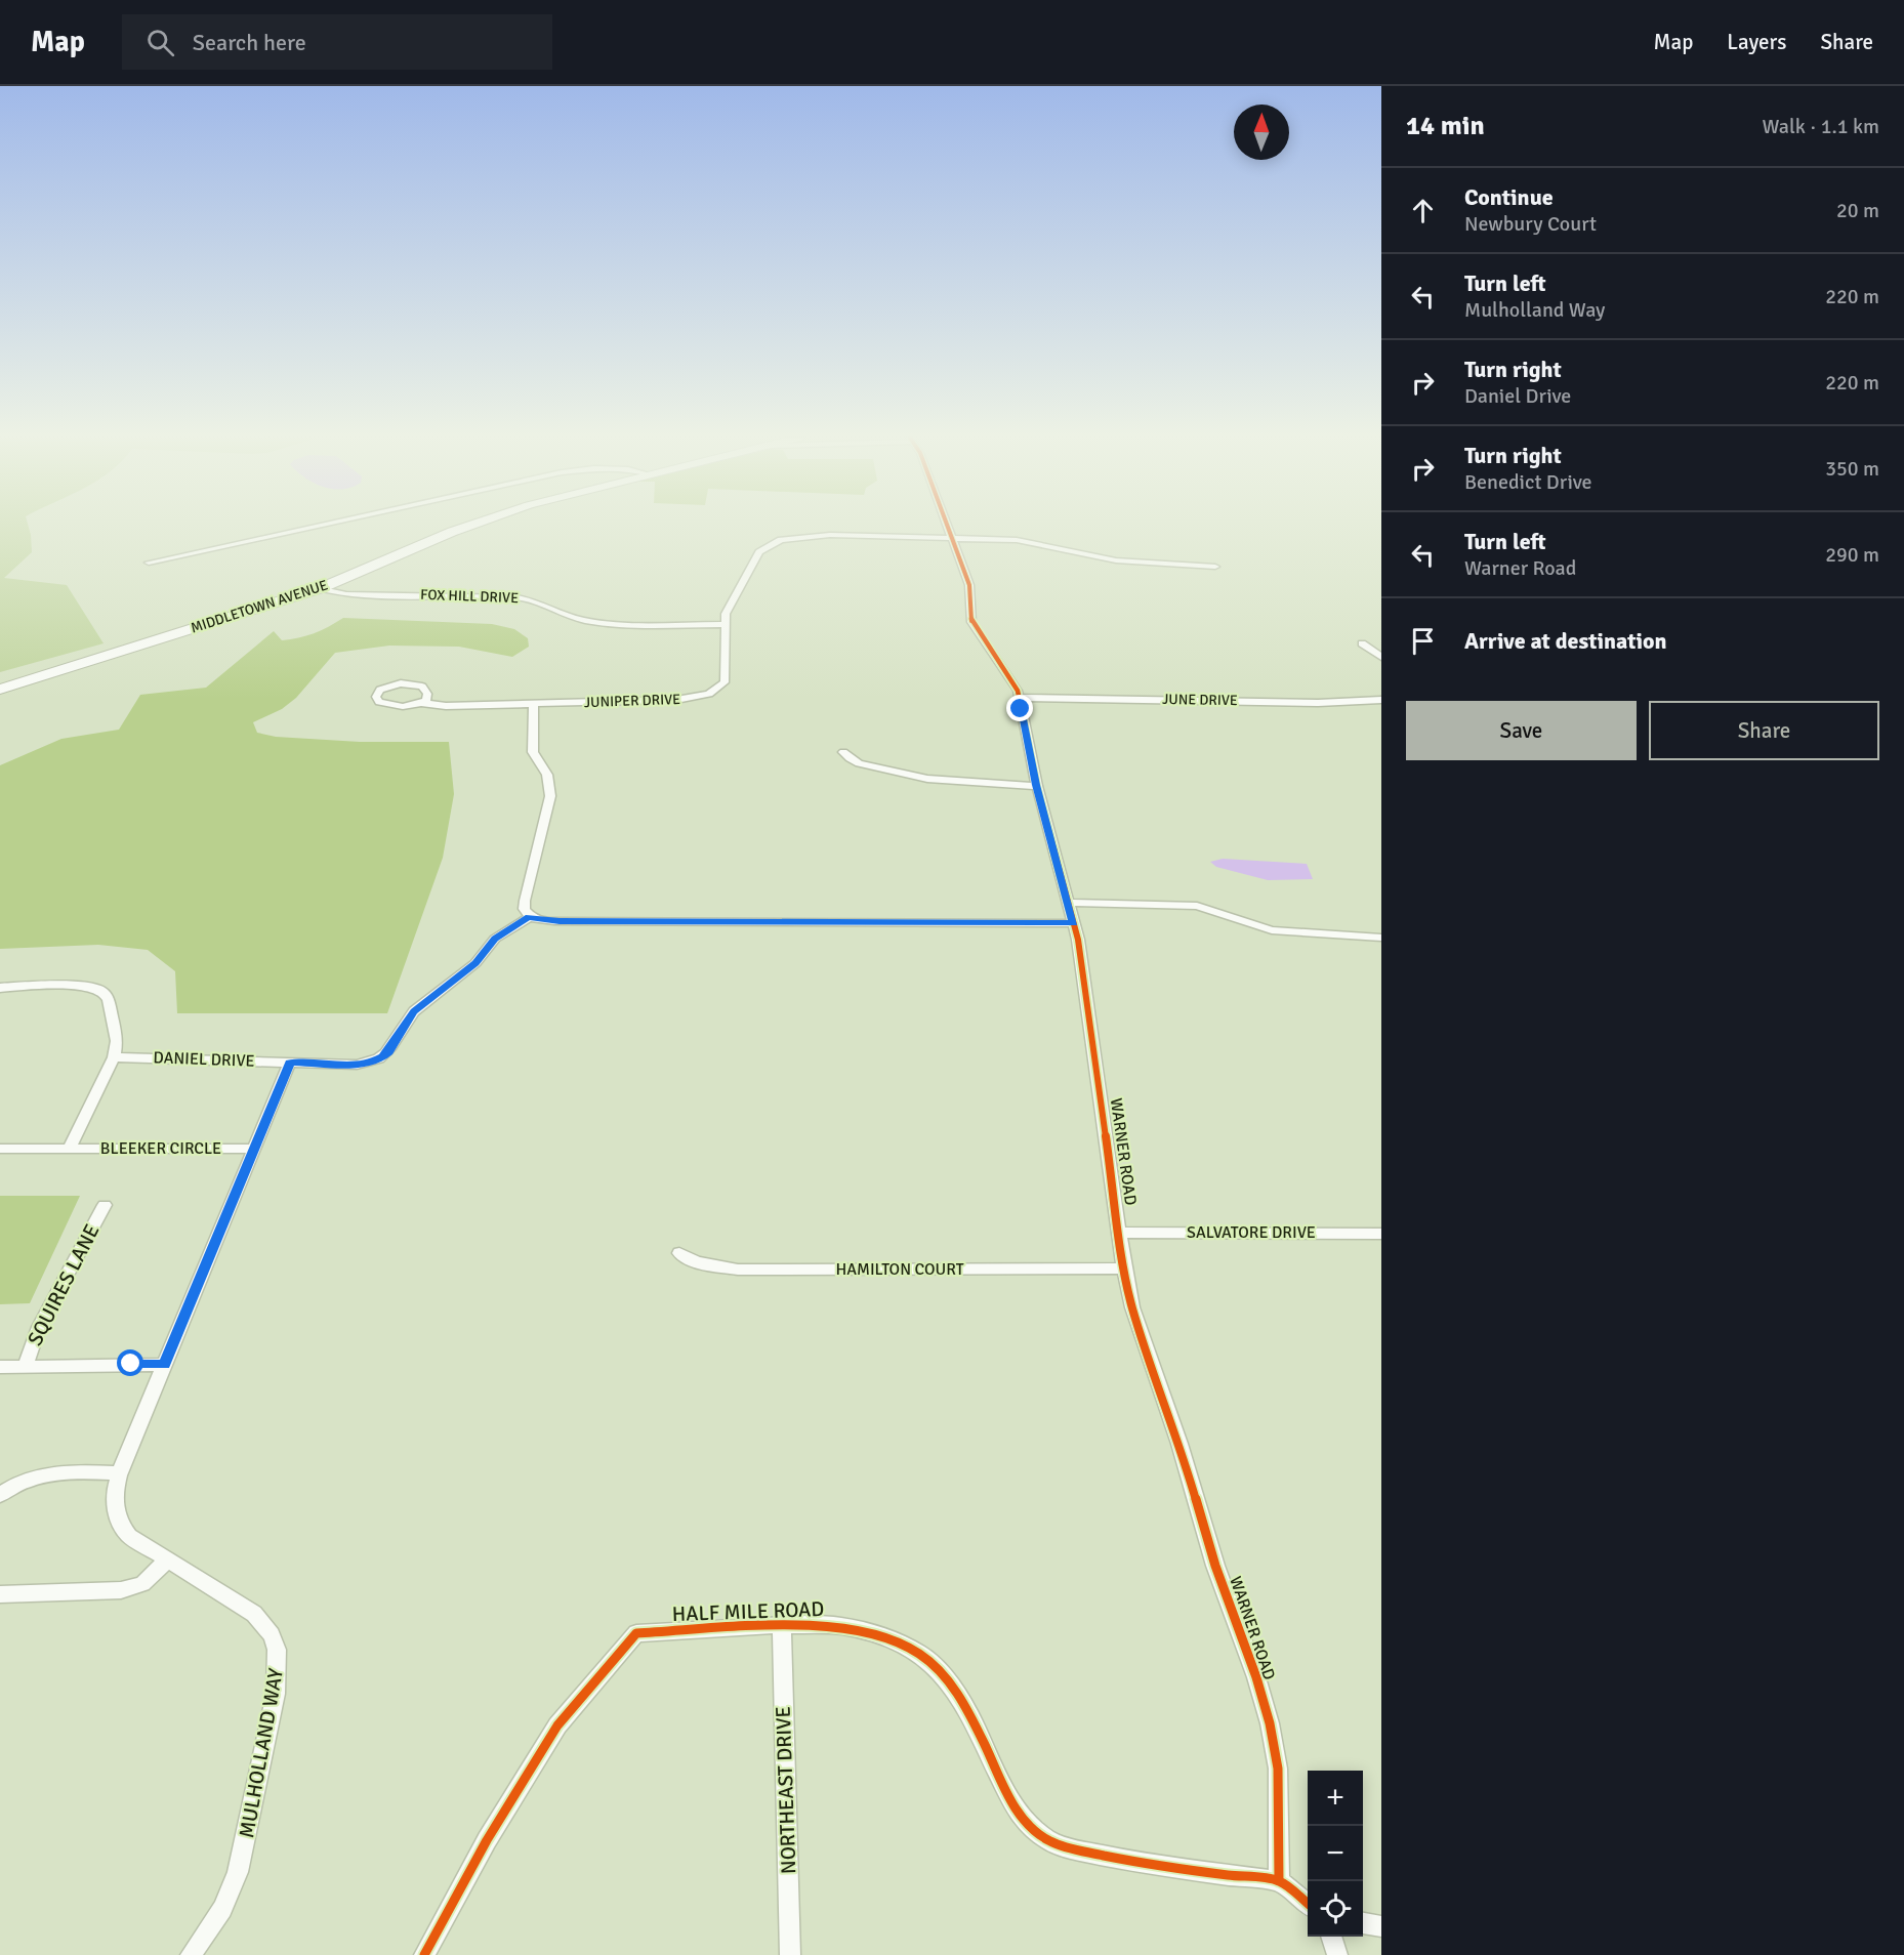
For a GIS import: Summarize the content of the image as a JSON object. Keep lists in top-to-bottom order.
{
  "streets": {
    "main road": ["MIDDLETOWN AVENUE"],
    "street": [
      "FOX HILL DRIVE",
      "JUNE DRIVE",
      "JUNIPER DRIVE",
      "DANIEL DRIVE",
      "BLEEKER CIRCLE",
      "WARNER ROAD",
      "SALVATORE DRIVE",
      "HAMILTON COURT",
      "SQUIRES LANE",
      "HALF MILE ROAD",
      "MULHOLLAND WAY",
      "NORTHEAST DRIVE"
    ]
  },
  "crossings": [
    ["FOX HILL DRIVE", "MIDDLETOWN AVENUE"],
    ["FOX HILL DRIVE", "JUNIPER DRIVE"],
    ["JUNE DRIVE", "WARNER ROAD"],
    ["JUNIPER DRIVE", "WARNER ROAD"],
    ["DANIEL DRIVE", "BLEEKER CIRCLE"],
    ["DANIEL DRIVE", "MULHOLLAND WAY"],
    ["BLEEKER CIRCLE", "MULHOLLAND WAY"],
    ["WARNER ROAD", "SALVATORE DRIVE"],
    ["WARNER ROAD", "HAMILTON COURT"],
    ["WARNER ROAD", "HALF MILE ROAD"],
    ["HALF MILE ROAD", "NORTHEAST DRIVE"]
  ],
  "north": "top",
  "page": {
    "header": "Map",
    "search": "Search here",
    "nav": ["Map", "Layers", "Share"],
    "heading": ["14 min", "Walk · 1.1 km"],
    "list": [
      ["Continue", "Newbury Court", "20 m"],
      ["Turn left", "Mulholland Way", "220 m"],
      ["Turn right", "Daniel Drive", "220 m"],
      ["Turn right", "Benedict Drive", "350 m"],
      ["Turn left", "Warner Road", "290 m"],
      "Arrive at destination"
    ],
    "buttons": ["Save", "Share"],
    "map_buttons": ["+", "−"]
  }
}
